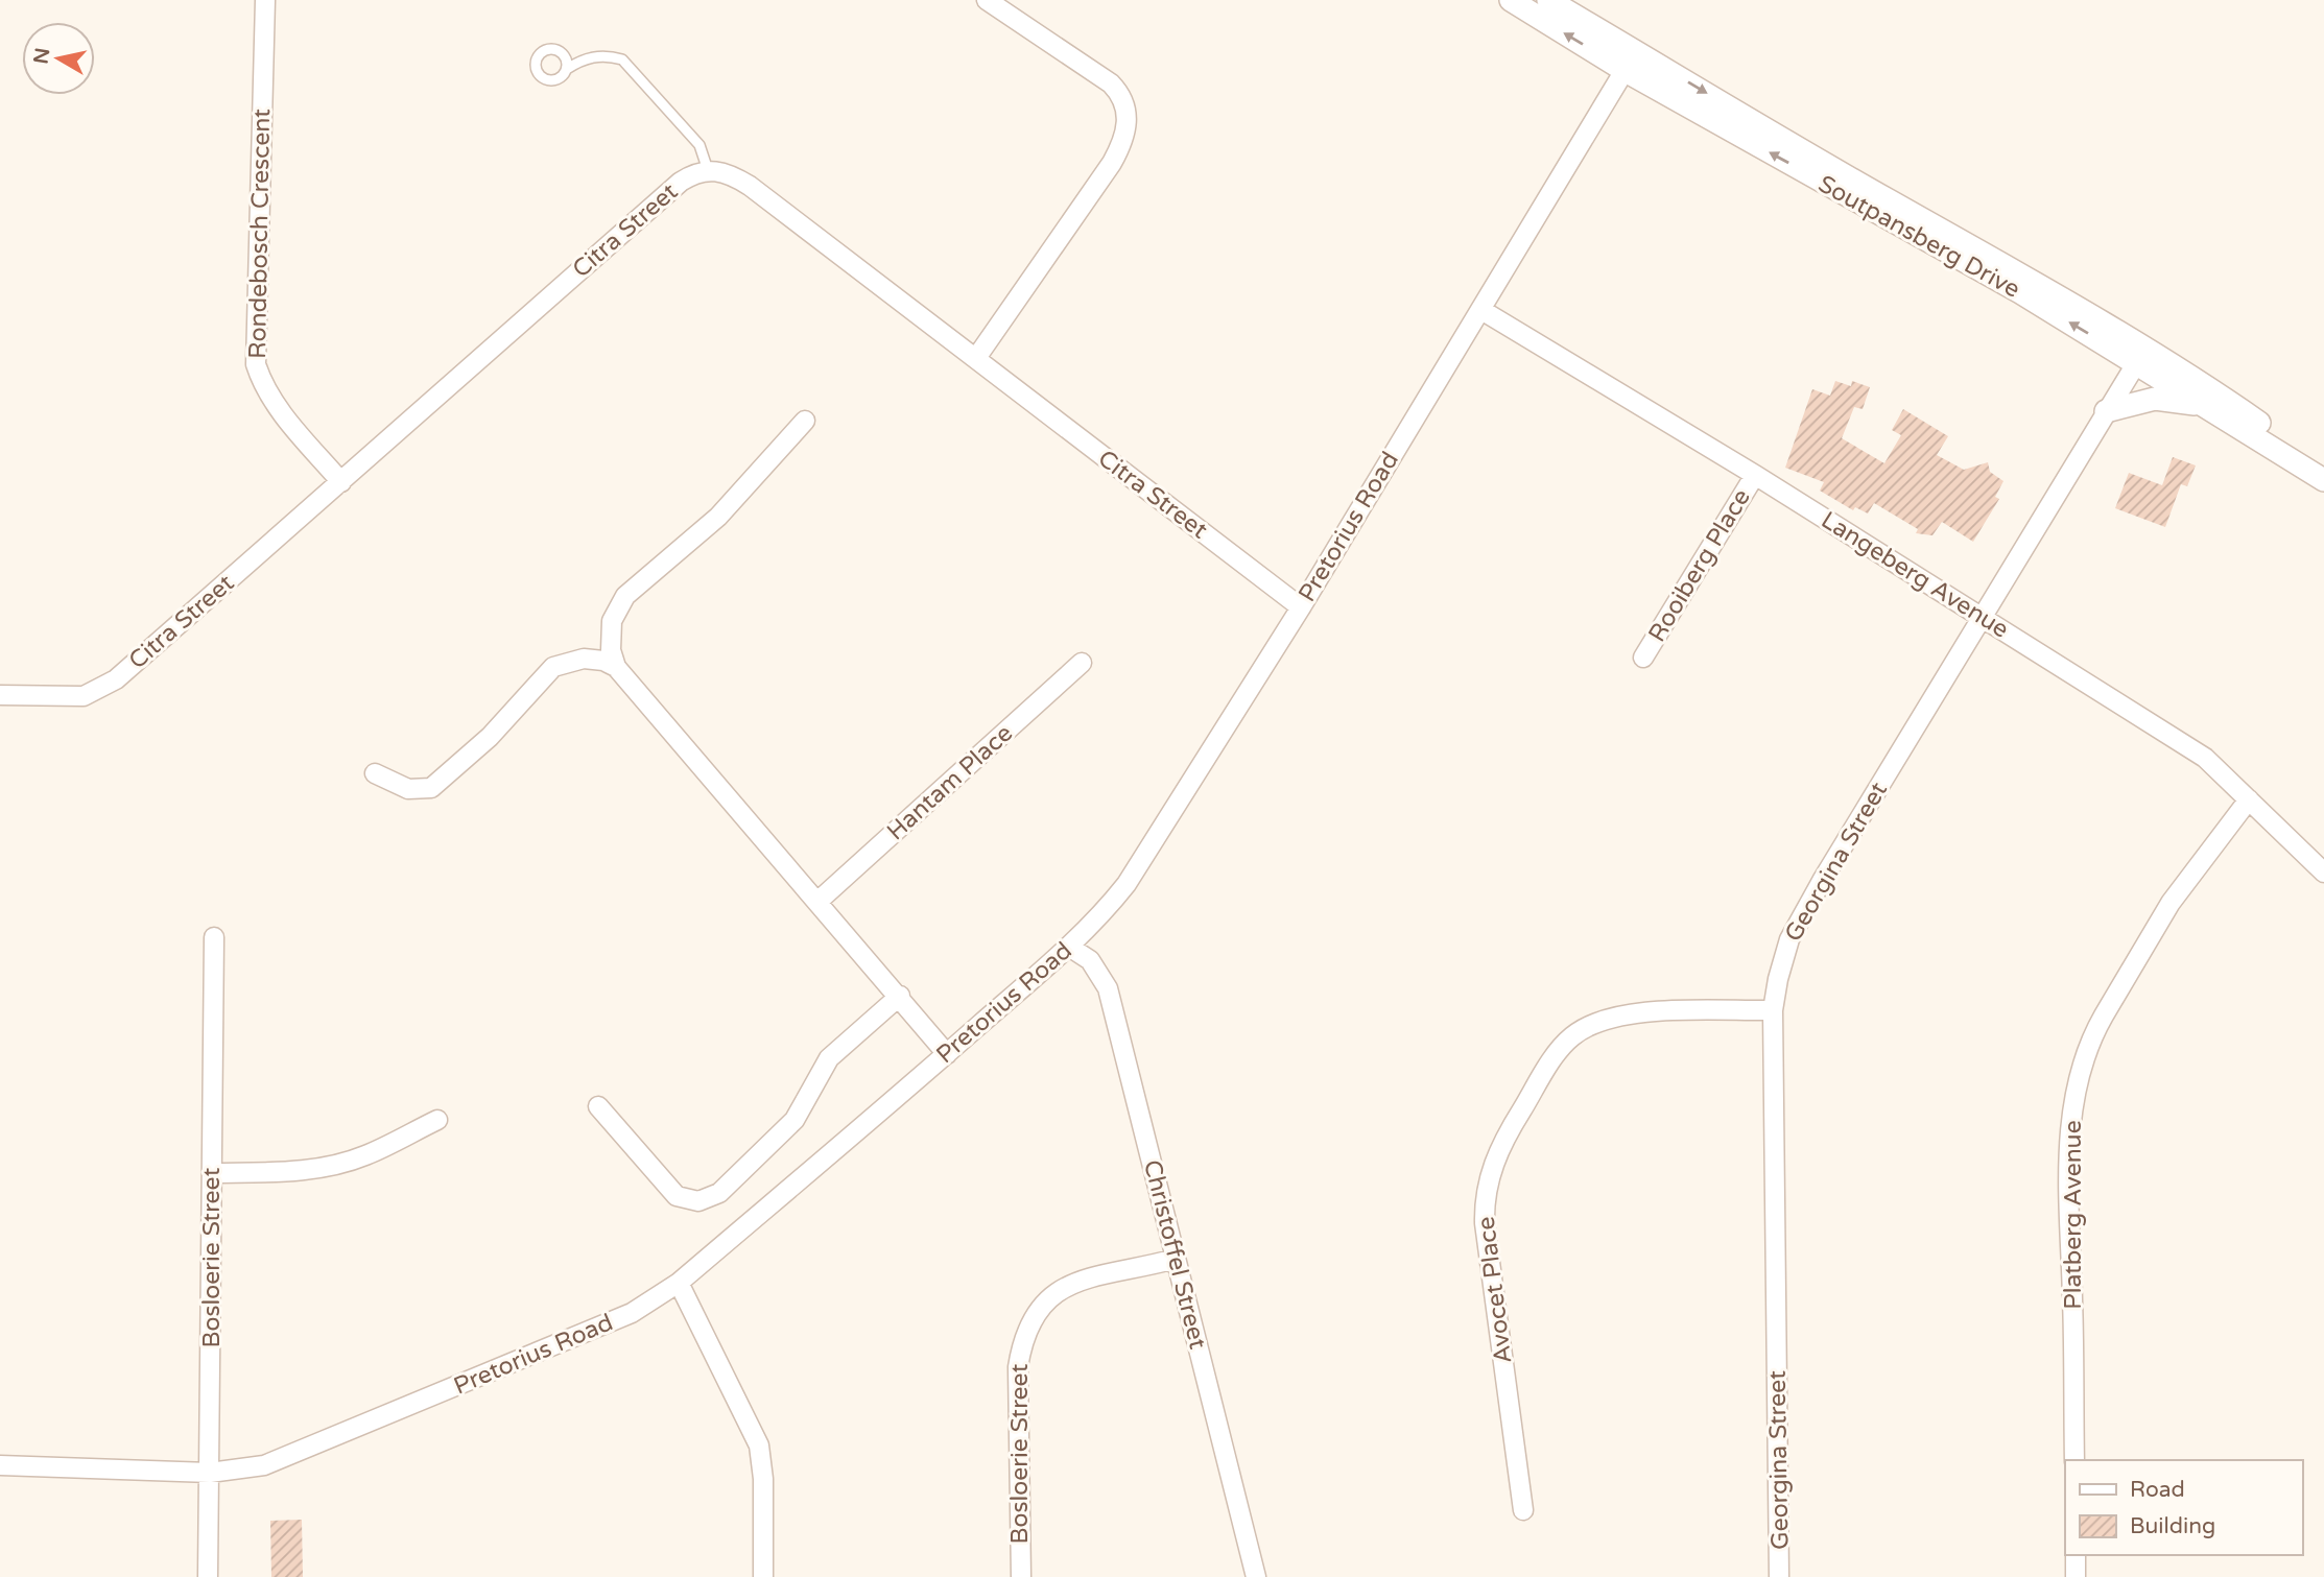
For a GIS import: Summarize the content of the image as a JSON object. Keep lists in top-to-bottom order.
{
  "streets": {
    "street": [
      "Citra Street",
      "Rondebosch Crescent",
      "Soutpansberg Drive",
      "Pretorius Road",
      "Rooiberg Place",
      "Langeberg Avenue",
      "Hantam Place",
      "Georgina Street",
      "Platberg Avenue",
      "Christoffel Street",
      "Bosloerie Street",
      "Avocet Place"
    ]
  },
  "crossings": [
    ["Citra Street", "Rondebosch Crescent"],
    ["Citra Street", "Pretorius Road"],
    ["Soutpansberg Drive", "Pretorius Road"],
    ["Soutpansberg Drive", "Georgina Street"],
    ["Pretorius Road", "Langeberg Avenue"],
    ["Pretorius Road", "Christoffel Street"],
    ["Pretorius Road", "Bosloerie Street"],
    ["Rooiberg Place", "Langeberg Avenue"],
    ["Langeberg Avenue", "Georgina Street"],
    ["Langeberg Avenue", "Platberg Avenue"],
    ["Georgina Street", "Avocet Place"],
    ["Christoffel Street", "Bosloerie Street"]
  ],
  "legend": ["Road", "Building"],
  "north": "left"
}
